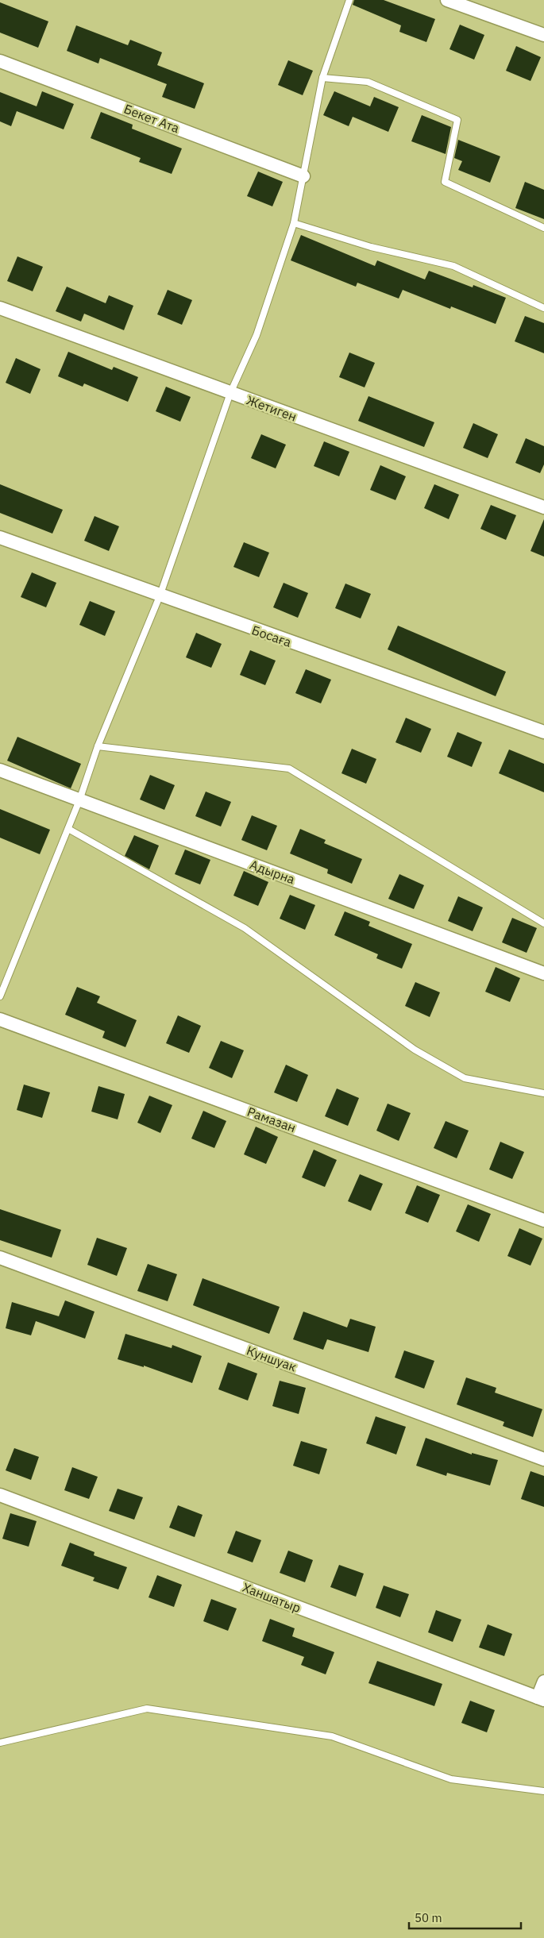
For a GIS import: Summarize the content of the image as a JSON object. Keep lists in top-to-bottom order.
{
  "streets": {
    "street": [
      "Бекет Ата",
      "Жетиген",
      "Босаға",
      "Адырна",
      "Рамазан",
      "Куншуак",
      "Ханшатыр"
    ]
  },
  "scale_bar": "50 m"
}
